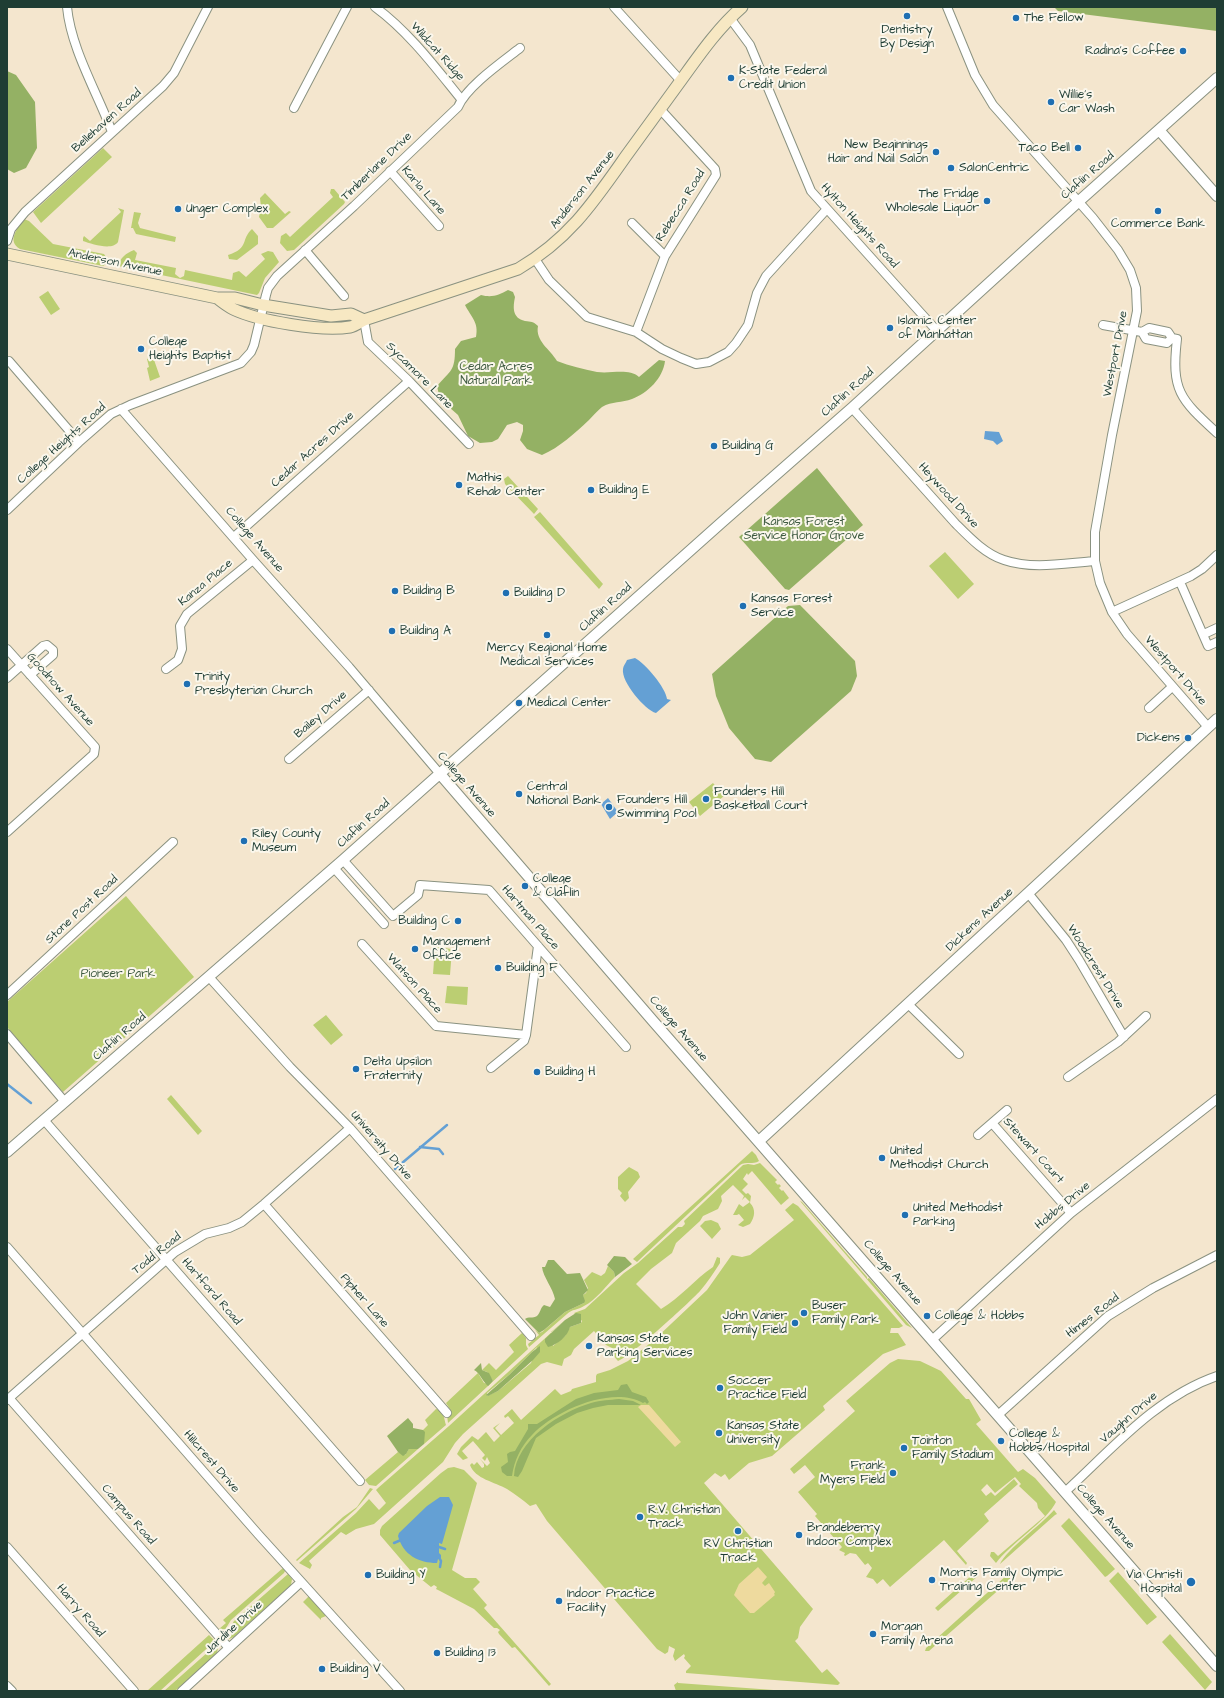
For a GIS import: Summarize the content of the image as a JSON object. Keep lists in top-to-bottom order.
{
  "streets": {
    "main road": ["Anderson Avenue"],
    "street": [
      "Wildcat Ridge",
      "Bellehaven Road",
      "Timberlane Drive",
      "Claflin Road",
      "Karla Lane",
      "Rebecca Road",
      "Hylton Heights Road",
      "Westport Drive",
      "Sycamore Lane",
      "College Heights Road",
      "Cedar Acres Drive",
      "Heywood Drive",
      "College Avenue",
      "Kanza Place",
      "Goodnow Avenue",
      "Bailey Drive",
      "Stone Post Road",
      "Hartman Place",
      "Dickens Avenue",
      "Woodcrest Drive",
      "Watson Place",
      "University Drive",
      "Stewart Court",
      "Hobbs Drive",
      "Todd Road",
      "Hartford Road",
      "Pipher Lane",
      "Himes Road",
      "Vaughn Drive",
      "Hillcrest Drive",
      "Campus Road",
      "Harry Road",
      "Jardine Drive"
    ]
  },
  "crossings": [
    ["Wildcat Ridge", "Timberlane Drive"],
    ["Timberlane Drive", "Anderson Avenue"],
    ["Timberlane Drive", "Karla Lane"],
    ["Timberlane Drive", "College Heights Road"],
    ["Claflin Road", "Hylton Heights Road"],
    ["Claflin Road", "Westport Drive"],
    ["Claflin Road", "Heywood Drive"],
    ["Claflin Road", "College Avenue"],
    ["Claflin Road", "Hartman Place"],
    ["Claflin Road", "University Drive"],
    ["Claflin Road", "Hartford Road"],
    ["Anderson Avenue", "Rebecca Road"],
    ["Anderson Avenue", "Hylton Heights Road"],
    ["Anderson Avenue", "Sycamore Lane"],
    ["Anderson Avenue", "College Heights Road"],
    ["Westport Drive", "Heywood Drive"],
    ["Westport Drive", "Dickens Avenue"],
    ["Sycamore Lane", "Cedar Acres Drive"],
    ["College Heights Road", "College Avenue"],
    ["Cedar Acres Drive", "College Avenue"],
    ["College Avenue", "Kanza Place"],
    ["College Avenue", "Bailey Drive"],
    ["College Avenue", "Dickens Avenue"],
    ["College Avenue", "Hobbs Drive"],
    ["College Avenue", "Himes Road"],
    ["College Avenue", "Vaughn Drive"],
    ["Dickens Avenue", "Woodcrest Drive"],
    ["University Drive", "Todd Road"],
    ["Stewart Court", "Hobbs Drive"],
    ["Todd Road", "Hartford Road"],
    ["Todd Road", "Pipher Lane"],
    ["Todd Road", "Hillcrest Drive"],
    ["Todd Road", "Campus Road"],
    ["Hillcrest Drive", "Jardine Drive"],
    ["Campus Road", "Jardine Drive"]
  ],
  "parks": ["Cedar Acres Natural Park", "Kansas Forest Service Honor Grove", "Pioneer Park"],
  "places": [
    "Dentistry By Design",
    "The Fellow",
    "Radina's Coffee",
    "K-State Federal Credit Union",
    "Willie's Car Wash",
    "Taco Bell",
    "New Beginnings Hair and Nail Salon",
    "SalonCentric",
    "The Fridge Wholesale Liquor",
    "Unger Complex",
    "Commerce Bank",
    "Islamic Center of Manhattan",
    "College Heights Baptist",
    "Building G",
    "Mathis Rehab Center",
    "Building E",
    "Building B",
    "Building D",
    "Kansas Forest Service",
    "Building A",
    "Mercy Regional Home Medical Services",
    "Trinity Presbyterian Church",
    "Medical Center",
    "Dickens",
    "Central National Bank",
    "Founders Hill Basketball Court",
    "Founders Hill Swimming Pool",
    "Riley County Museum",
    "College & Claflin",
    "Building C",
    "Management Office",
    "Building F",
    "Delta Upsilon Fraternity",
    "Building H",
    "United Methodist Church",
    "United Methodist Parking",
    "Buser Family Park",
    "College & Hobbs",
    "John Vanier Family Field",
    "Kansas State Parking Services",
    "Soccer Practice Field",
    "Kansas State University",
    "College & Hobbs/Hospital",
    "Tointon Family Stadium",
    "Frank Myers Field",
    "R.V. Christian Track",
    "RV Christian Track",
    "Brandeberry Indoor Complex",
    "Building Y",
    "Morris Family Olympic Training Center",
    "Via Christi Hospital",
    "Indoor Practice Facility",
    "Morgan Family Arena",
    "Building 13",
    "Building V"
  ]
}
